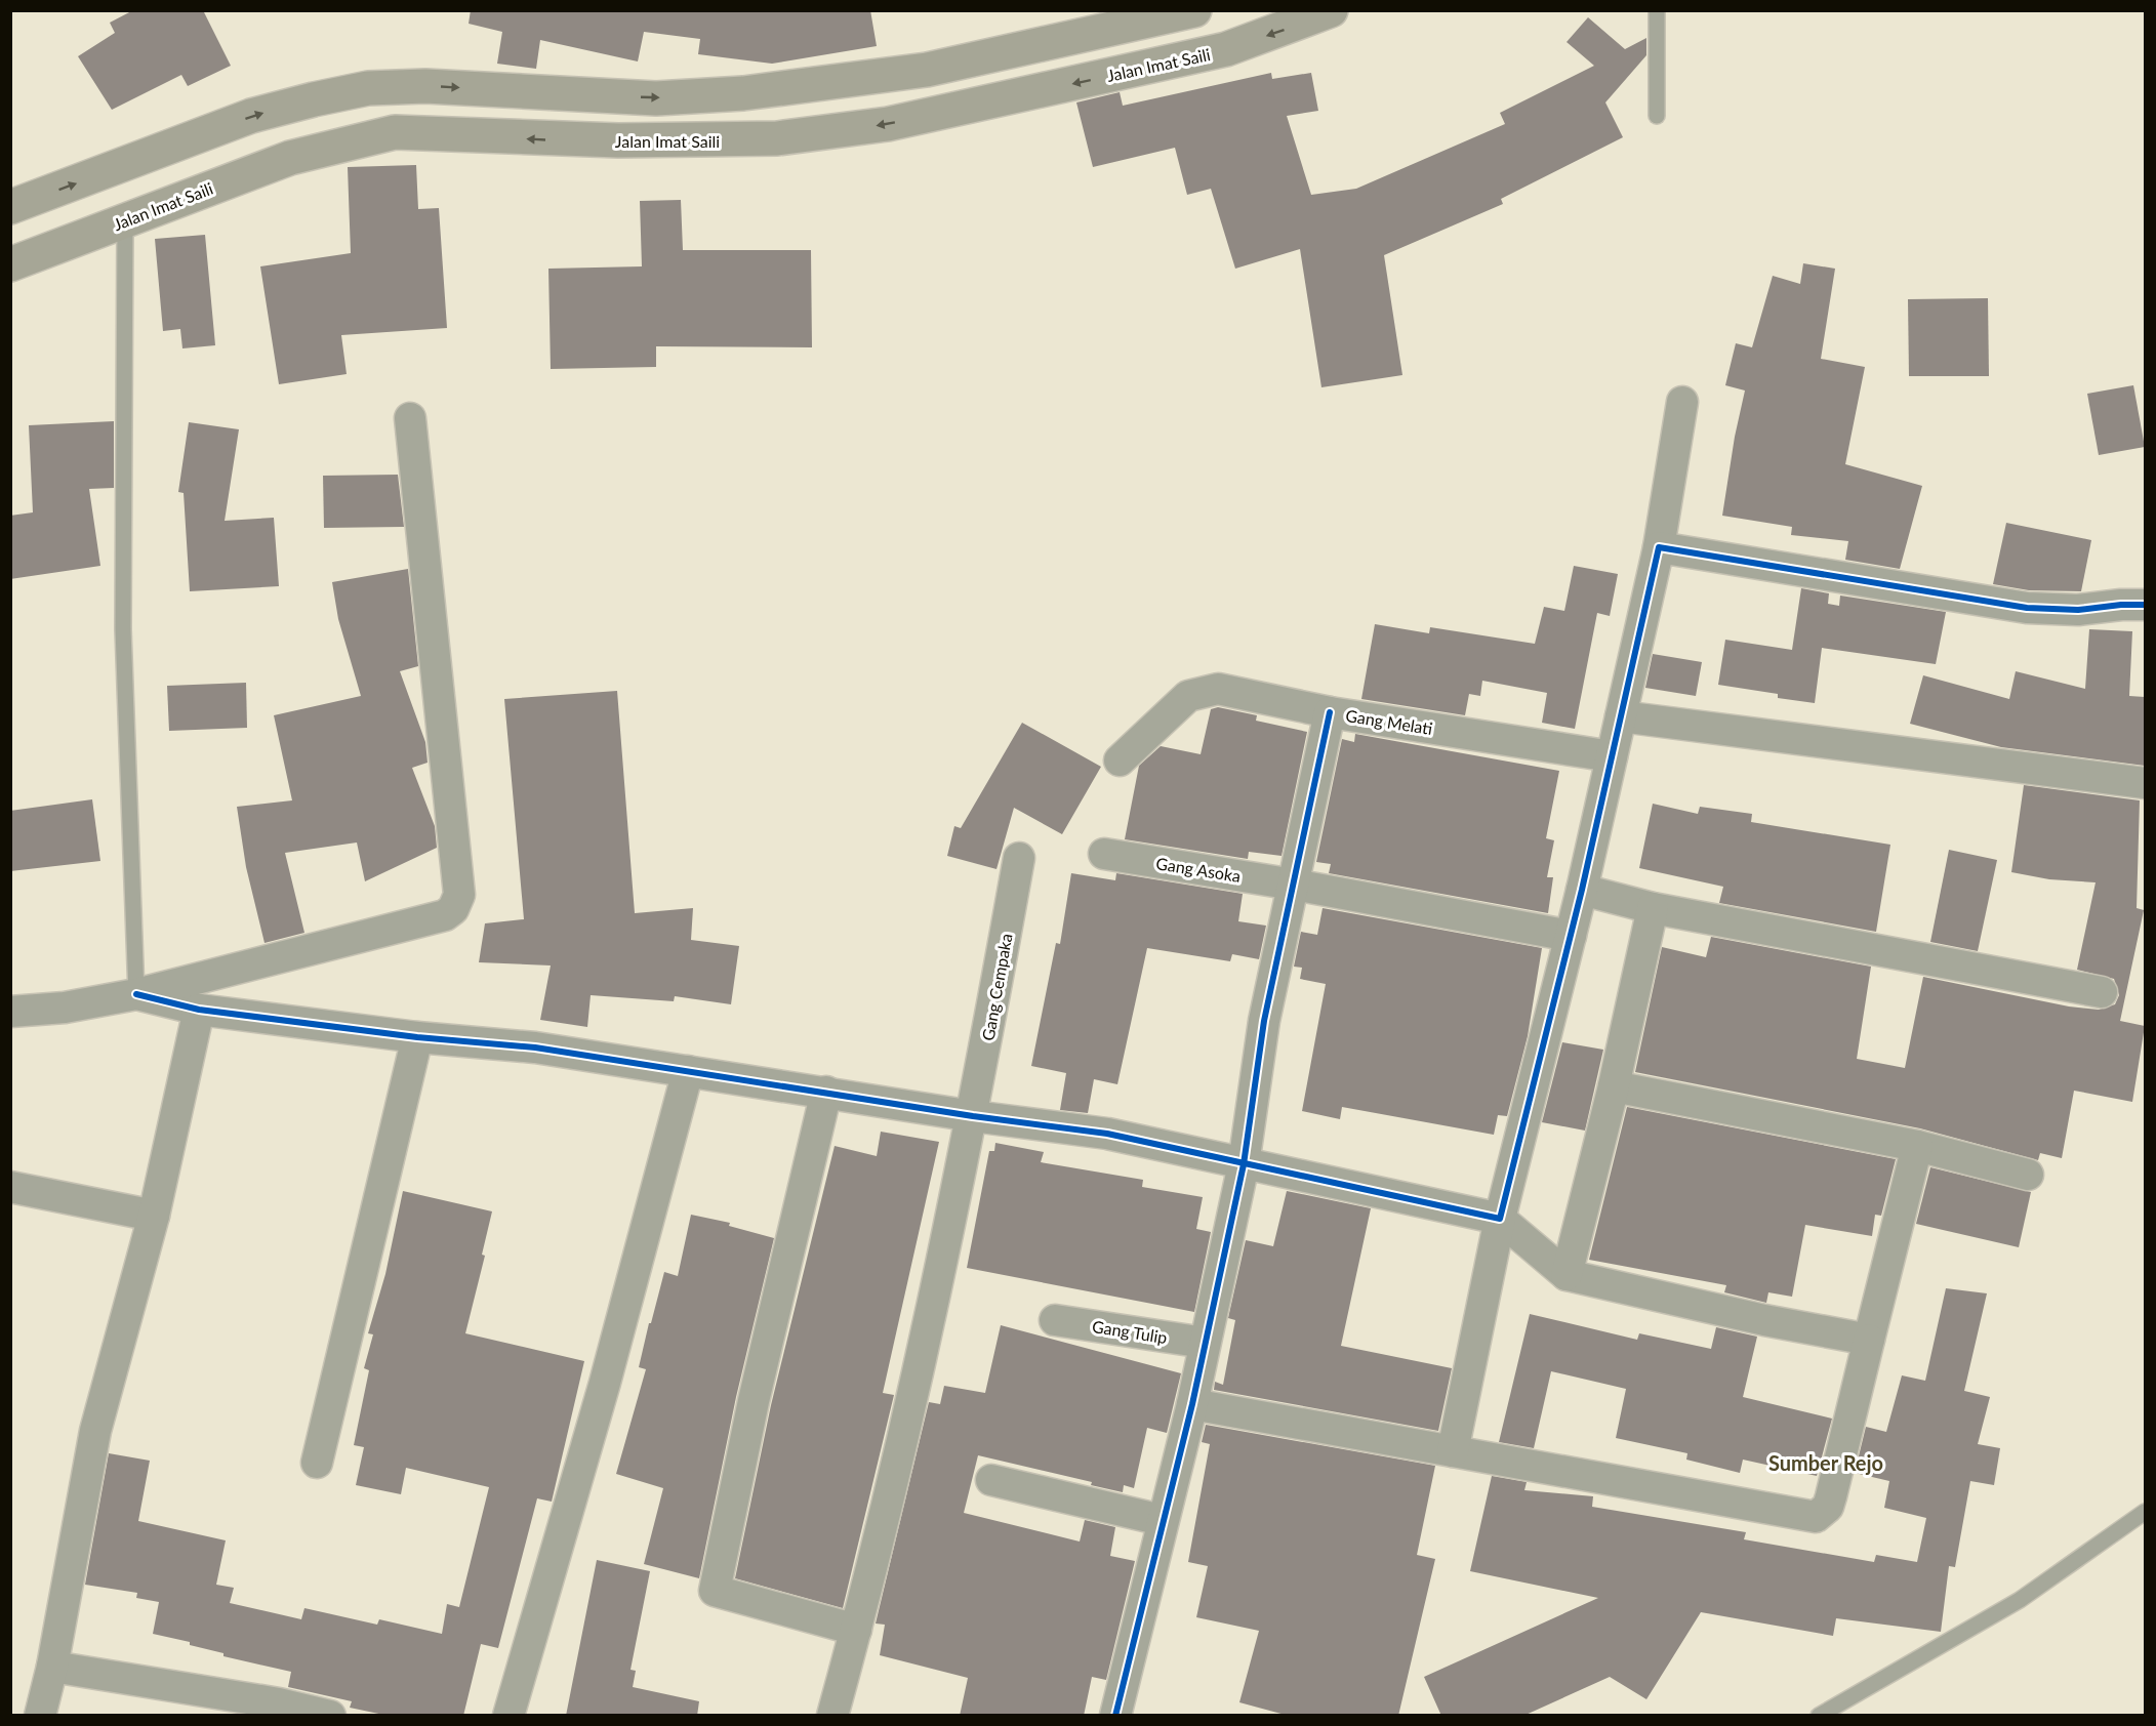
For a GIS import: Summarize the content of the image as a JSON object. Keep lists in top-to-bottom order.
{
  "streets": {
    "main road": ["Jalan Imat Saili"],
    "street": [
      "Gang Melati",
      "Gang Asoka",
      "Gang Cempaka",
      "Gang Tulip"
    ]
  },
  "districts": ["Sumber Rejo"]
}
